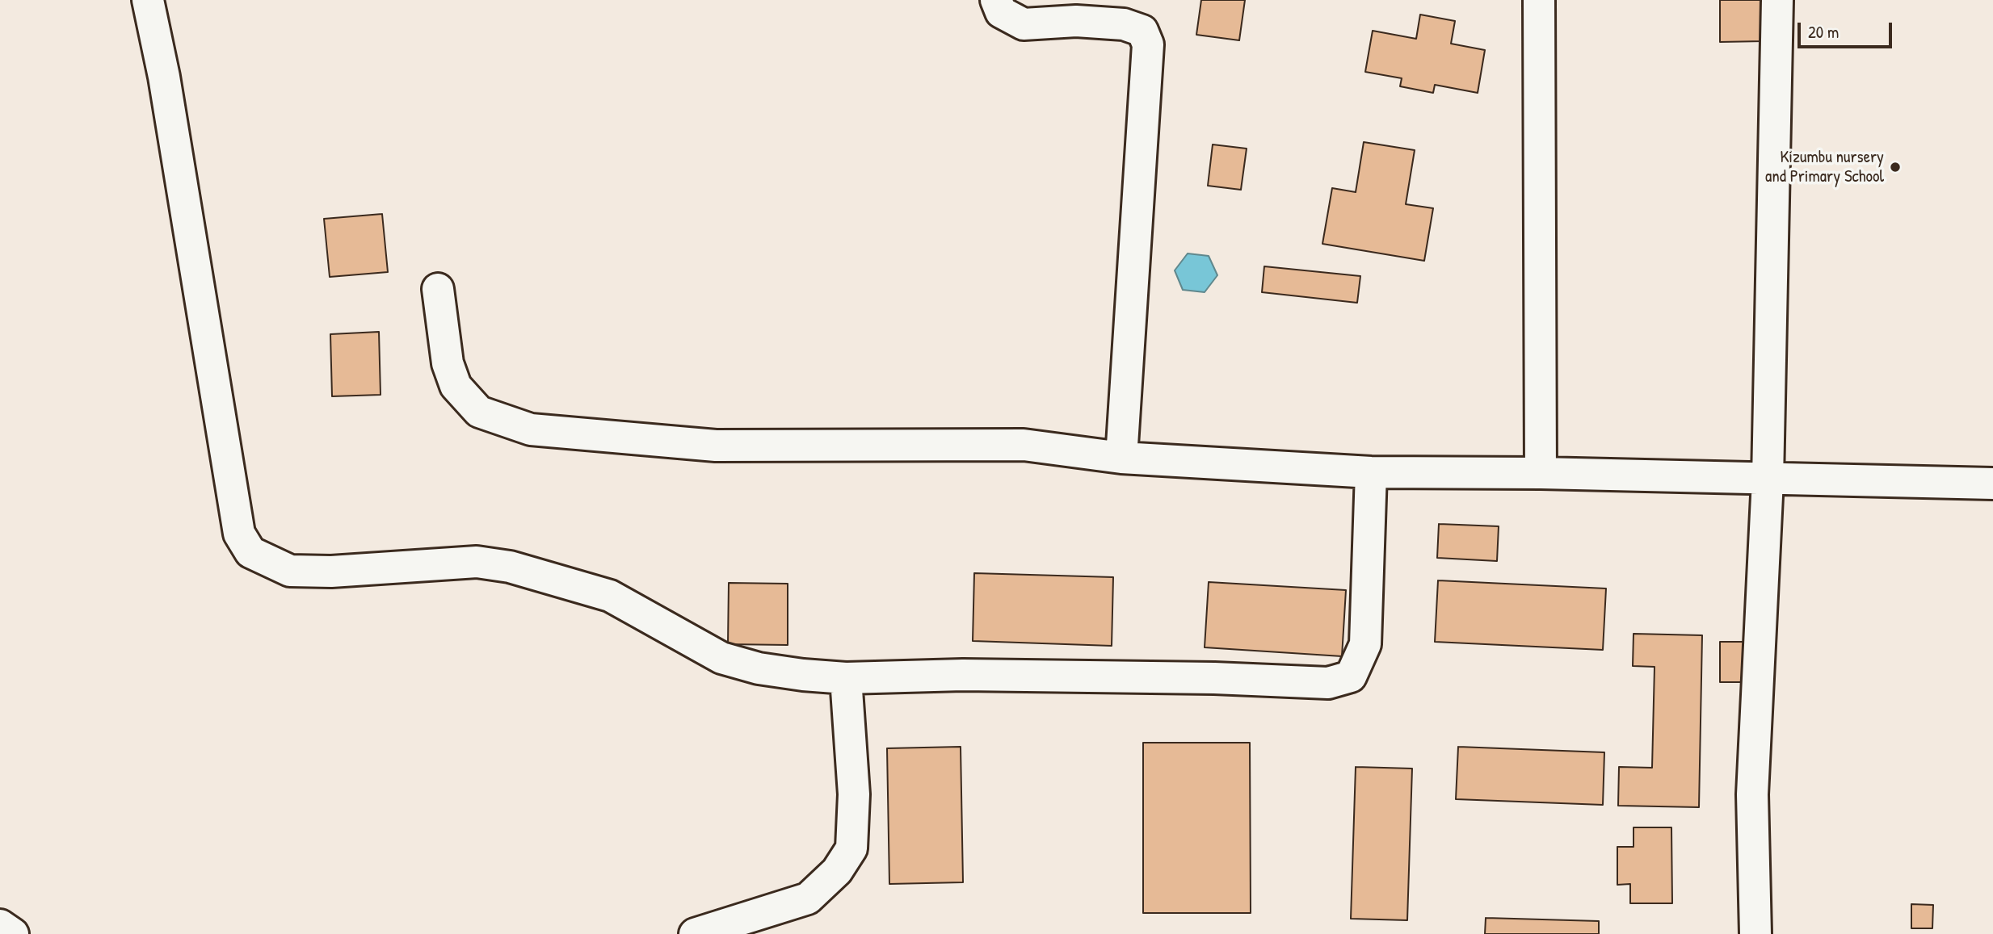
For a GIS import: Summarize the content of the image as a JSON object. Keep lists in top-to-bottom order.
{
  "places": ["Kizumbu nursery and Primary School"],
  "scale_bar": "20 m"
}
